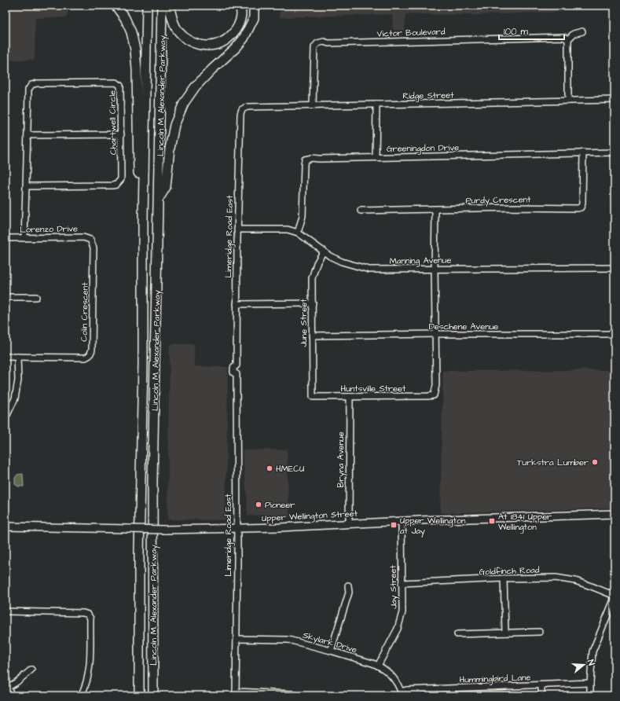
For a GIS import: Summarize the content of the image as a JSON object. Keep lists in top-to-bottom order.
{
  "streets": {
    "highway": ["Lincoln M. Alexander Parkway"],
    "main road": ["Upper Wellington Street"],
    "street": [
      "Victor Boulevard",
      "Ridge Street",
      "Chartwell Circle",
      "Greeningdon Drive",
      "Purdy Crescent",
      "Lorenzo Drive",
      "Limeridge Road East",
      "Manning Avenue",
      "Colin Crescent",
      "June Street",
      "Deschene Avenue",
      "Huntsville Street",
      "Bryna Avenue",
      "Goldfinch Road",
      "Jay Street",
      "Skylark Drive",
      "Hummingbird Lane"
    ]
  },
  "crossings": [
    ["Victor Boulevard", "Ridge Street"],
    ["Ridge Street", "Limeridge Road East"],
    ["Chartwell Circle", "Lorenzo Drive"],
    ["Greeningdon Drive", "Purdy Crescent"],
    ["Greeningdon Drive", "Manning Avenue"],
    ["Lorenzo Drive", "Colin Crescent"],
    ["Limeridge Road East", "Manning Avenue"],
    ["Limeridge Road East", "Upper Wellington Street"],
    ["Limeridge Road East", "Skylark Drive"],
    ["Manning Avenue", "June Street"],
    ["June Street", "Deschene Avenue"],
    ["June Street", "Huntsville Street"],
    ["Deschene Avenue", "Huntsville Street"],
    ["Huntsville Street", "Bryna Avenue"],
    ["Bryna Avenue", "Upper Wellington Street"],
    ["Upper Wellington Street", "Jay Street"],
    ["Goldfinch Road", "Jay Street"],
    ["Jay Street", "Skylark Drive"],
    ["Skylark Drive", "Hummingbird Lane"]
  ],
  "places": {
    "other": ["Turkstra Lumber", "HMECU", "Pioneer"],
    "transit": ["At 1841 Upper Wellington", "Upper Wellington at Jay"]
  },
  "scale_bar": "100 m",
  "north": "right"
}
